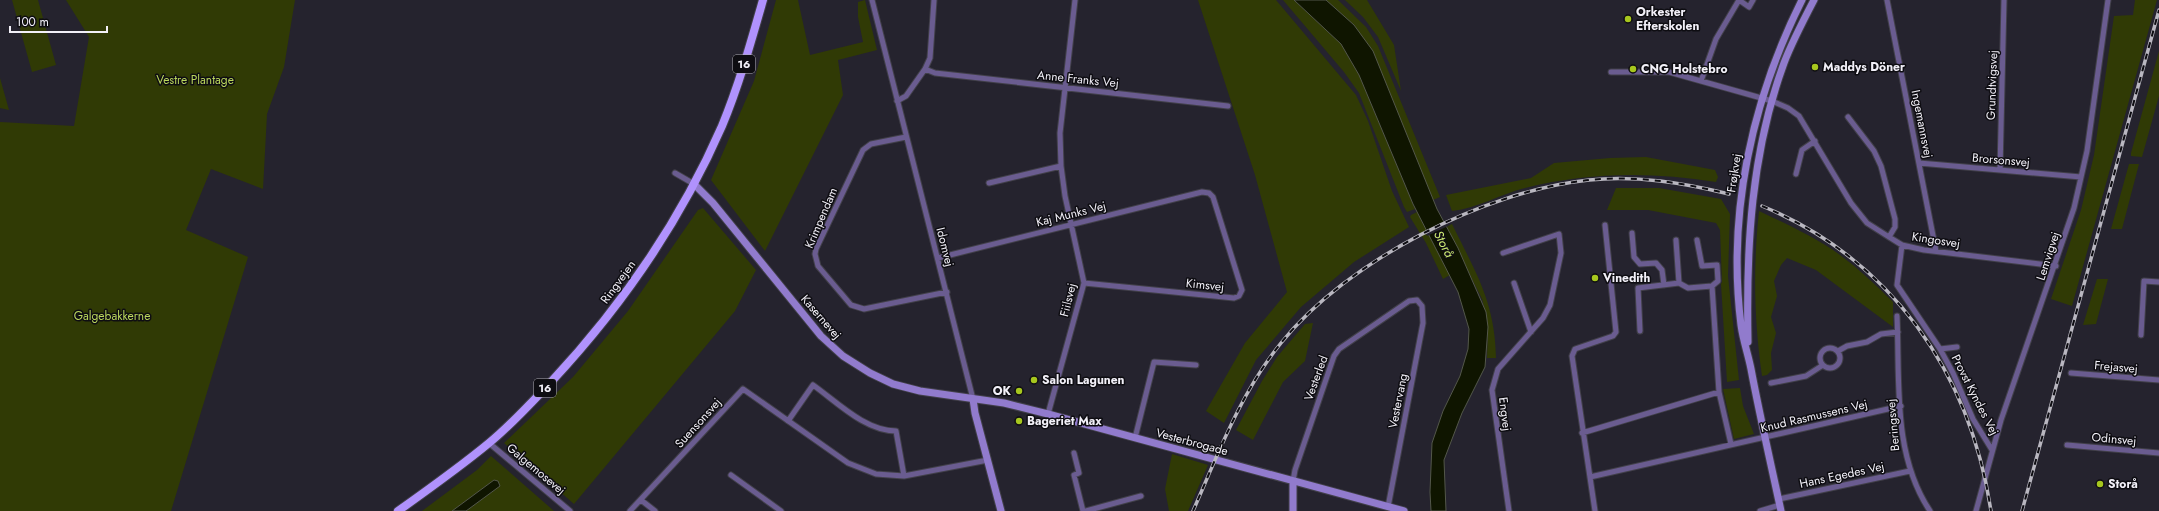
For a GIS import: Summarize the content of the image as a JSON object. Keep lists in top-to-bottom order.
{
  "streets": {
    "main road": ["16", "Ringvejen"],
    "street": [
      "Anne Franks Vej",
      "Grundtvigsvej",
      "Ingemannsvej",
      "Brorsonsvej",
      "Frøjkvej",
      "Kaj Munks Vej",
      "Krimpendam",
      "Kingosvej",
      "Idomvej",
      "Lemvigvej",
      "Kimsvej",
      "Fiilsvej",
      "Kasernevej",
      "Frejasvej",
      "Vesterled",
      "Provst Kyndes Vej",
      "Vestervang",
      "Engvej",
      "Knud Rasmussens Vej",
      "Suensonsvej",
      "Beringsvej",
      "Odinsvej",
      "Vesterbrogade",
      "Galgemosevej",
      "Hans Egedes Vej"
    ]
  },
  "crossings": [
    ["Anne Franks Vej", "Fiilsvej"],
    ["Grundtvigsvej", "Brorsonsvej"],
    ["Ingemannsvej", "Brorsonsvej"],
    ["Ingemannsvej", "Kingosvej"],
    ["Brorsonsvej", "Lemvigvej"],
    ["Frøjkvej", "Kingosvej"],
    ["Frøjkvej", "Knud Rasmussens Vej"],
    ["Frøjkvej", "Hans Egedes Vej"],
    ["Kaj Munks Vej", "Idomvej"],
    ["Kaj Munks Vej", "Kimsvej"],
    ["Kaj Munks Vej", "Fiilsvej"],
    ["Krimpendam", "Idomvej"],
    ["Kingosvej", "Lemvigvej"],
    ["Kingosvej", "Provst Kyndes Vej"],
    ["Idomvej", "Kasernevej"],
    ["Idomvej", "Vesterbrogade"],
    ["Lemvigvej", "Provst Kyndes Vej"],
    ["Ringvejen", "Kasernevej"],
    ["Ringvejen", "Galgemosevej"],
    ["Kimsvej", "Fiilsvej"],
    ["Fiilsvej", "Vesterbrogade"],
    ["Kasernevej", "Vesterbrogade"],
    ["Vesterled", "Vestervang"],
    ["Vesterled", "Vesterbrogade"],
    ["Vestervang", "Vesterbrogade"],
    ["Knud Rasmussens Vej", "Beringsvej"],
    ["Beringsvej", "Hans Egedes Vej"]
  ],
  "water": ["Storå"],
  "parks": ["Vestre Plantage", "Galgebakkerne"],
  "places": [
    "Orkester Efterskolen",
    "Maddys Döner",
    "CNG Holstebro",
    "Vinedith",
    "Salon Lagunen",
    "OK",
    "Bageriet Max",
    "Storå"
  ],
  "scale_bar": "100 m"
}
